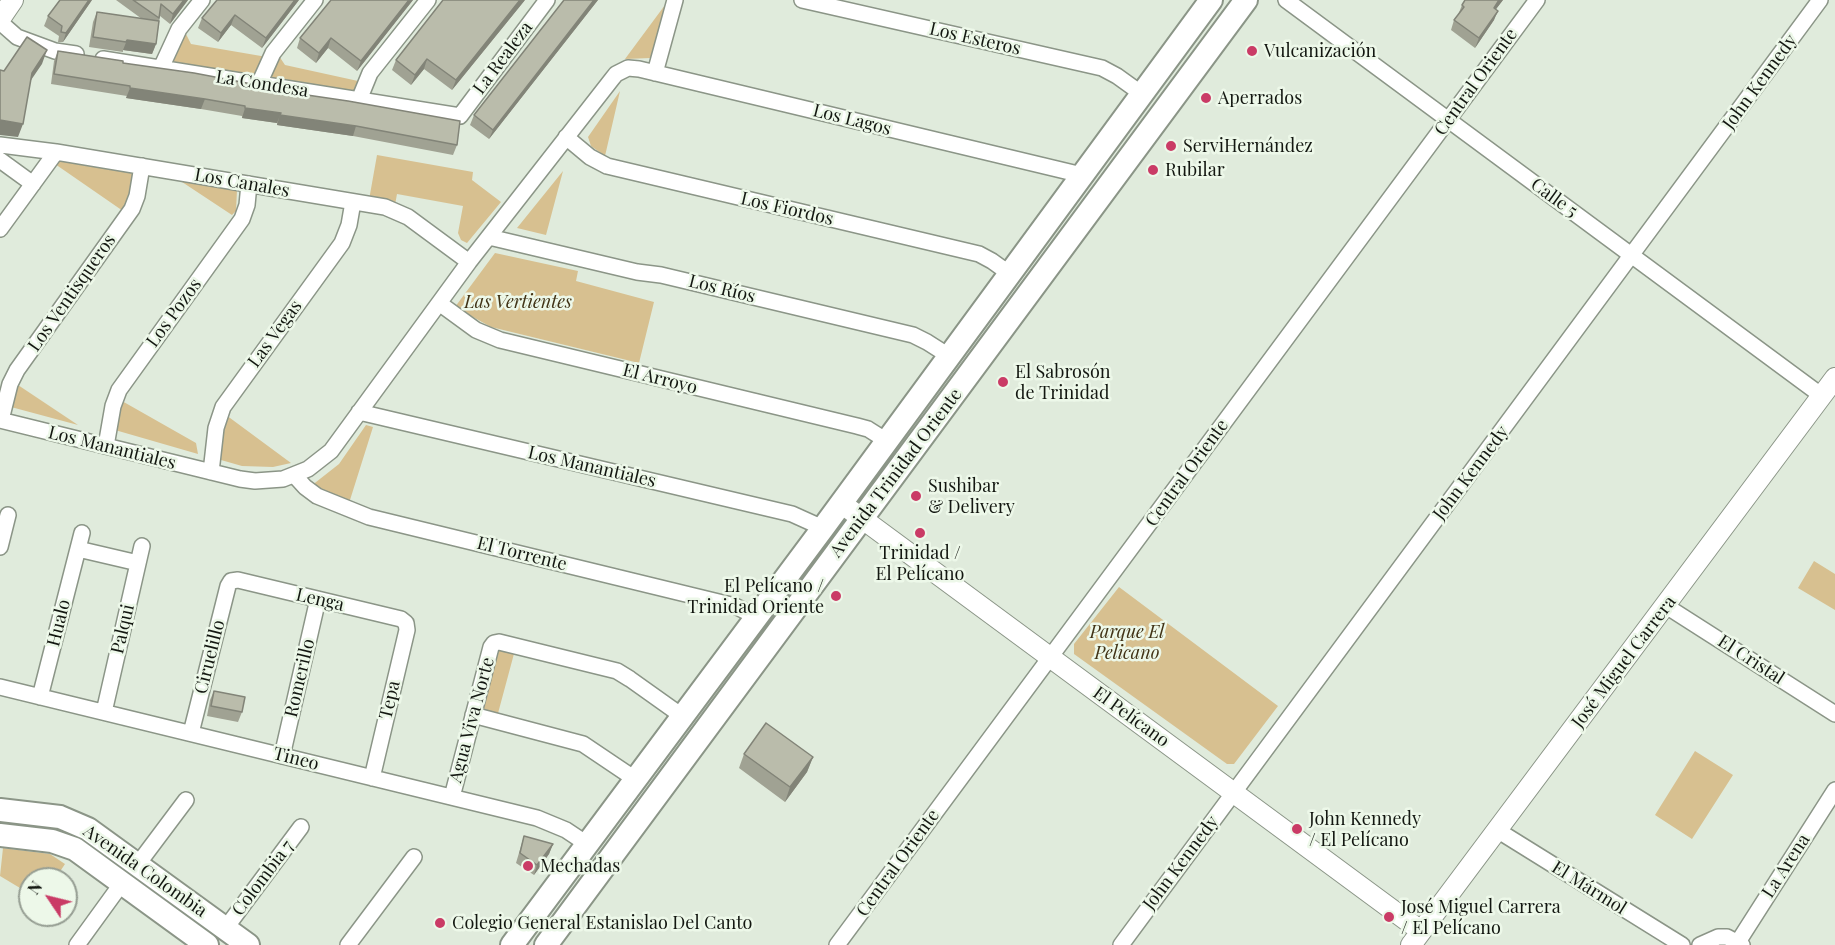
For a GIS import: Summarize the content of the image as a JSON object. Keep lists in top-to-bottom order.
{
  "streets": {
    "main road": ["Avenida Trinidad Oriente", "Avenida Colombia"],
    "street": [
      "Los Esteros",
      "La Realeza",
      "Central Oriente",
      "John Kennedy",
      "La Condesa",
      "Los Lagos",
      "Los Canales",
      "Calle 5",
      "Los Fiordos",
      "Los Ríos",
      "Los Ventisqueros",
      "Los Pozos",
      "Las Vegas",
      "El Arroyo",
      "Los Manantiales",
      "El Torrente",
      "Lenga",
      "Hualo",
      "Palqui",
      "Ciruelillo",
      "El Cristal",
      "José Miguel Carrera",
      "Romerillo",
      "Tepa",
      "El Pelícano",
      "Agua Viva Norte",
      "Tineo",
      "La Arena",
      "Colombia 7",
      "El Mármol"
    ]
  },
  "crossings": [
    ["Los Esteros", "Avenida Trinidad Oriente"],
    ["La Realeza", "La Condesa"],
    ["Central Oriente", "Calle 5"],
    ["Central Oriente", "El Pelícano"],
    ["John Kennedy", "Calle 5"],
    ["John Kennedy", "El Pelícano"],
    ["Los Lagos", "Los Fiordos"],
    ["Los Lagos", "Avenida Trinidad Oriente"],
    ["Los Canales", "Los Ventisqueros"],
    ["Los Canales", "Los Pozos"],
    ["Los Canales", "Las Vegas"],
    ["Calle 5", "José Miguel Carrera"],
    ["Los Fiordos", "Avenida Trinidad Oriente"],
    ["Los Ríos", "Avenida Trinidad Oriente"],
    ["Los Ventisqueros", "Los Manantiales"],
    ["Los Pozos", "Los Manantiales"],
    ["Las Vegas", "Los Manantiales"],
    ["El Arroyo", "Avenida Trinidad Oriente"],
    ["Los Manantiales", "Avenida Trinidad Oriente"],
    ["Los Manantiales", "El Torrente"],
    ["Avenida Trinidad Oriente", "El Torrente"],
    ["Avenida Trinidad Oriente", "El Pelícano"],
    ["Avenida Trinidad Oriente", "Agua Viva Norte"],
    ["Avenida Trinidad Oriente", "Tineo"],
    ["Lenga", "Ciruelillo"],
    ["Lenga", "Romerillo"],
    ["Lenga", "Tepa"],
    ["Hualo", "Tineo"],
    ["Palqui", "Tineo"],
    ["Ciruelillo", "Tineo"],
    ["El Cristal", "José Miguel Carrera"],
    ["José Miguel Carrera", "El Pelícano"],
    ["José Miguel Carrera", "El Mármol"],
    ["Romerillo", "Tineo"],
    ["Tepa", "Tineo"],
    ["Agua Viva Norte", "Tineo"],
    ["Avenida Colombia", "Colombia 7"]
  ],
  "parks": ["Las Vertientes", "Parque El Pelicano"],
  "places": [
    "Vulcanización",
    "Aperrados",
    "ServiHernández",
    "Rubilar",
    "El Sabrosón de Trinidad",
    "Sushibar & Delivery",
    "Trinidad / El Pelícano",
    "El Pelícano / Trinidad Oriente",
    "John Kennedy / El Pelícano",
    "Mechadas",
    "José Miguel Carrera / El Pelícano",
    "Colegio General Estanislao Del Canto"
  ],
  "north": "top left"
}
